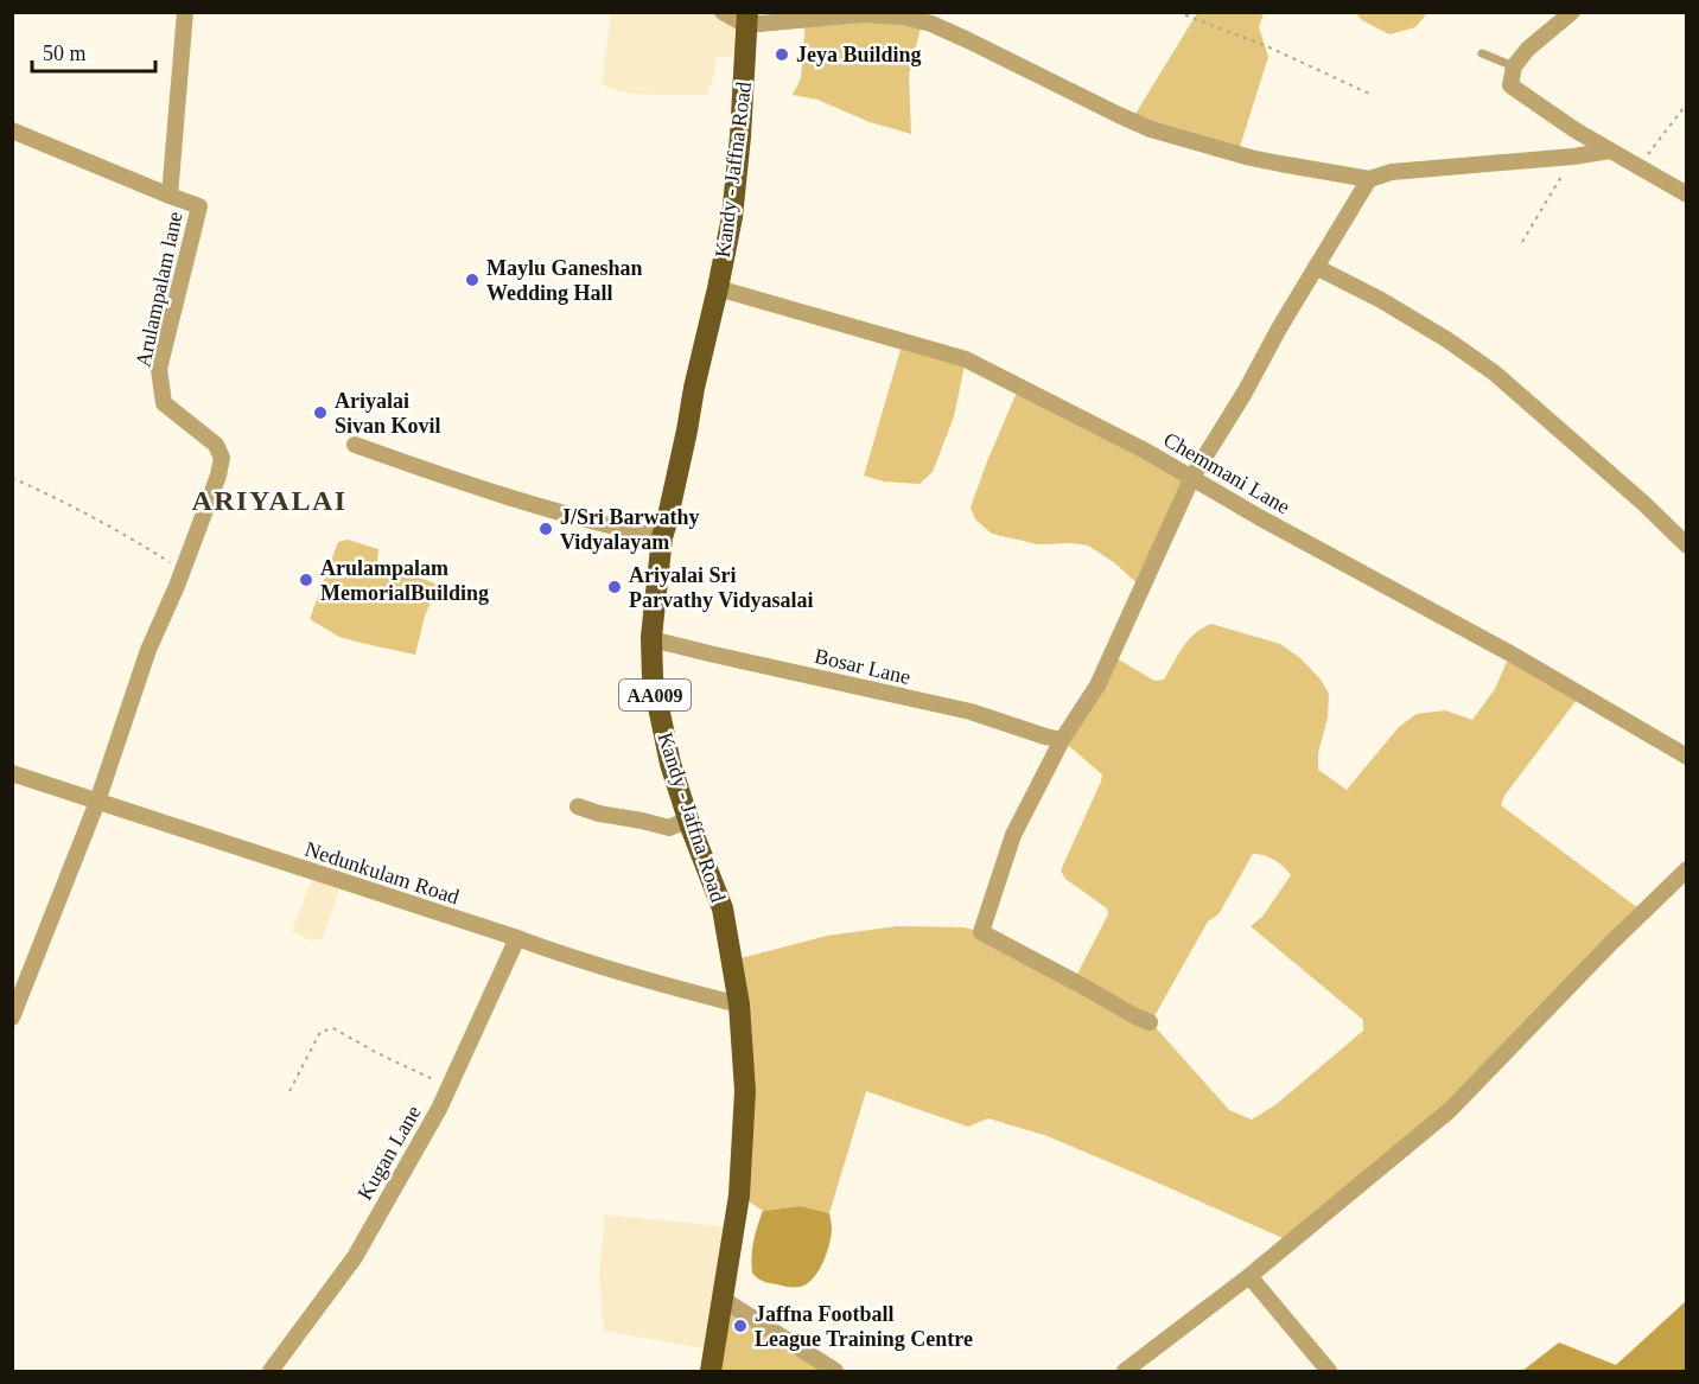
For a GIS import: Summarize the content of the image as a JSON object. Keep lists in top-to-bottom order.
{
  "streets": {
    "highway": ["Kandy - Jaffna Road", "AA009"],
    "street": [
      "Arulampalam lane",
      "Chemmani Lane",
      "Bosar Lane",
      "Nedunkulam Road",
      "Kugan Lane"
    ]
  },
  "crossings": [
    ["Kandy - Jaffna Road", "Chemmani Lane"],
    ["Kandy - Jaffna Road", "Bosar Lane"],
    ["Kandy - Jaffna Road", "Nedunkulam Road"],
    ["Arulampalam lane", "Nedunkulam Road"],
    ["Nedunkulam Road", "Kugan Lane"]
  ],
  "districts": ["ARIYALAI"],
  "places": [
    "Jeya Building",
    "Maylu Ganeshan Wedding Hall",
    "Ariyalai Sivan Kovil",
    "J/Sri Barwathy Vidyalayam",
    "Arulampalam MemorialBuilding",
    "Ariyalai Sri Parvathy Vidyasalai",
    "Jaffna Football League Training Centre"
  ],
  "scale_bar": "50 m"
}
